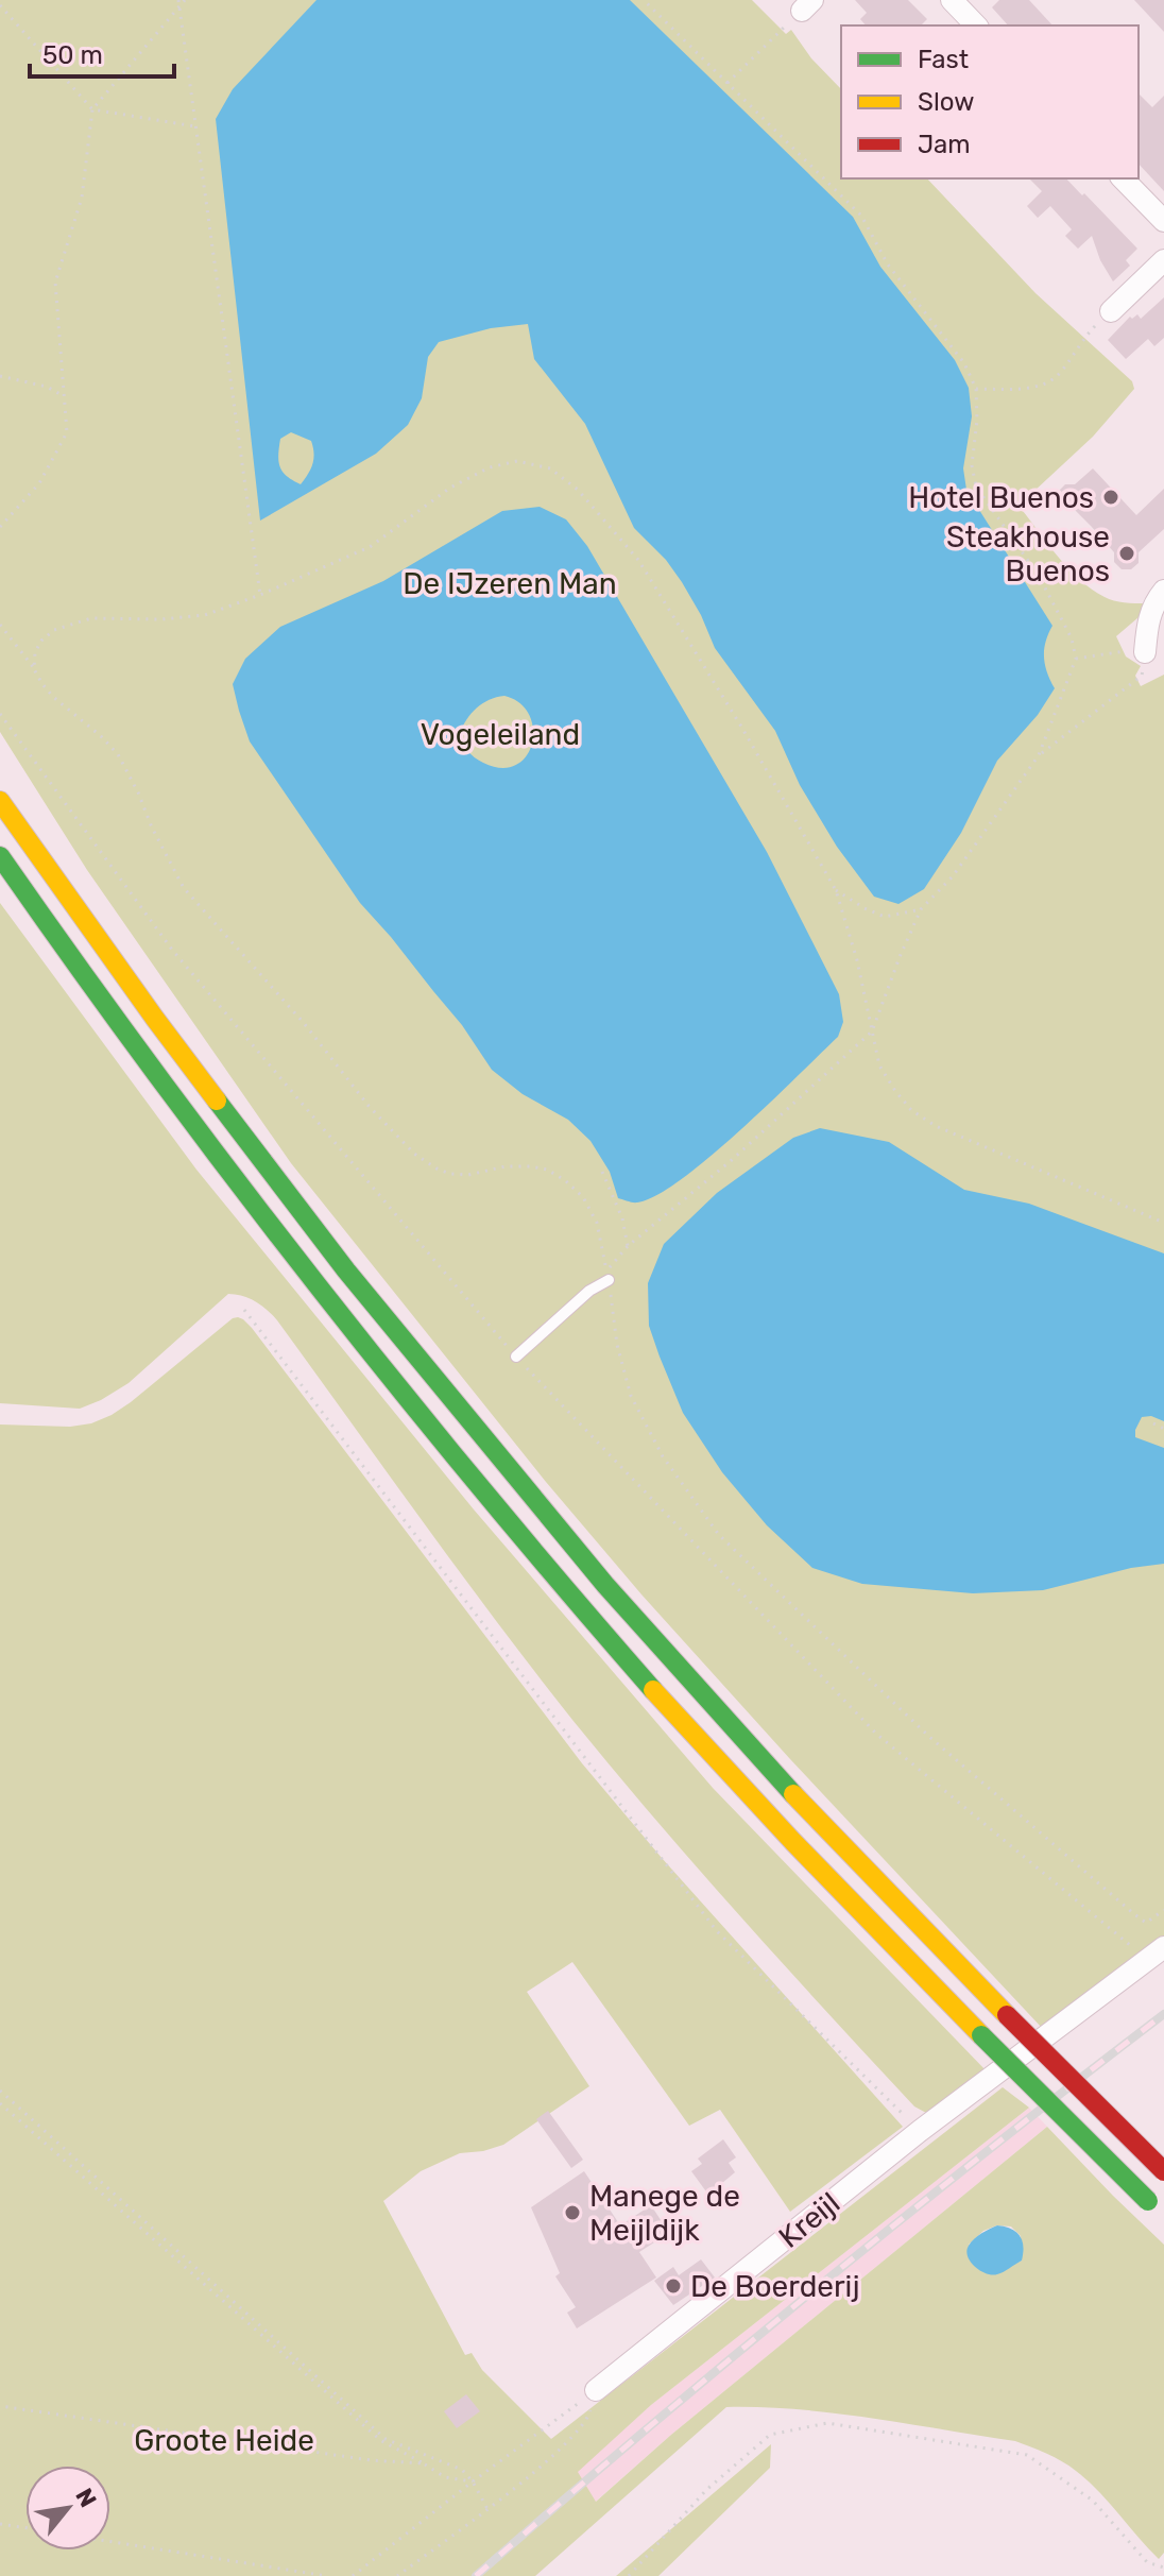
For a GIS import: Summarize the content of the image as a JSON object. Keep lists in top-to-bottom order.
{
  "streets": {
    "street": ["Kreijl"]
  },
  "parks": ["De IJzeren Man", "Vogeleiland", "Groote Heide"],
  "places": [
    "Hotel Buenos",
    "Steakhouse Buenos",
    "Manege de Meijldijk",
    "De Boerderij"
  ],
  "legend": ["Fast", "Slow", "Jam"],
  "scale_bar": "50 m",
  "north": "top right"
}
